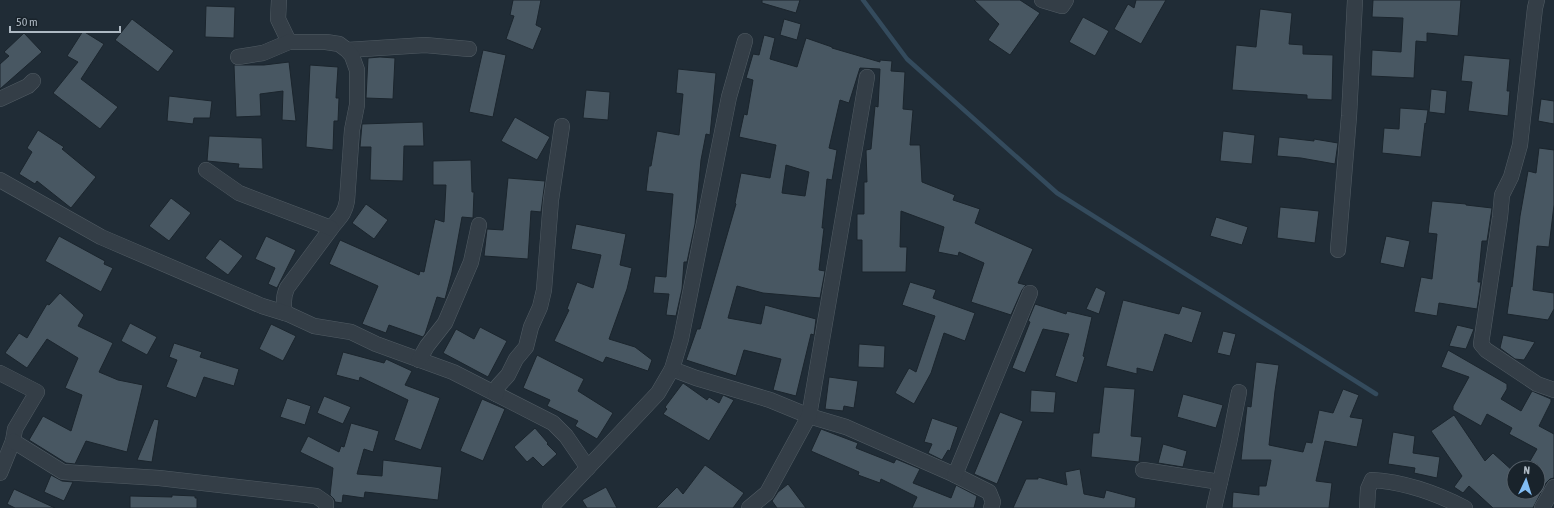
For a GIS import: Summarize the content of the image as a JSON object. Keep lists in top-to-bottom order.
{
  "scale_bar": "50 m",
  "north": "top"
}
